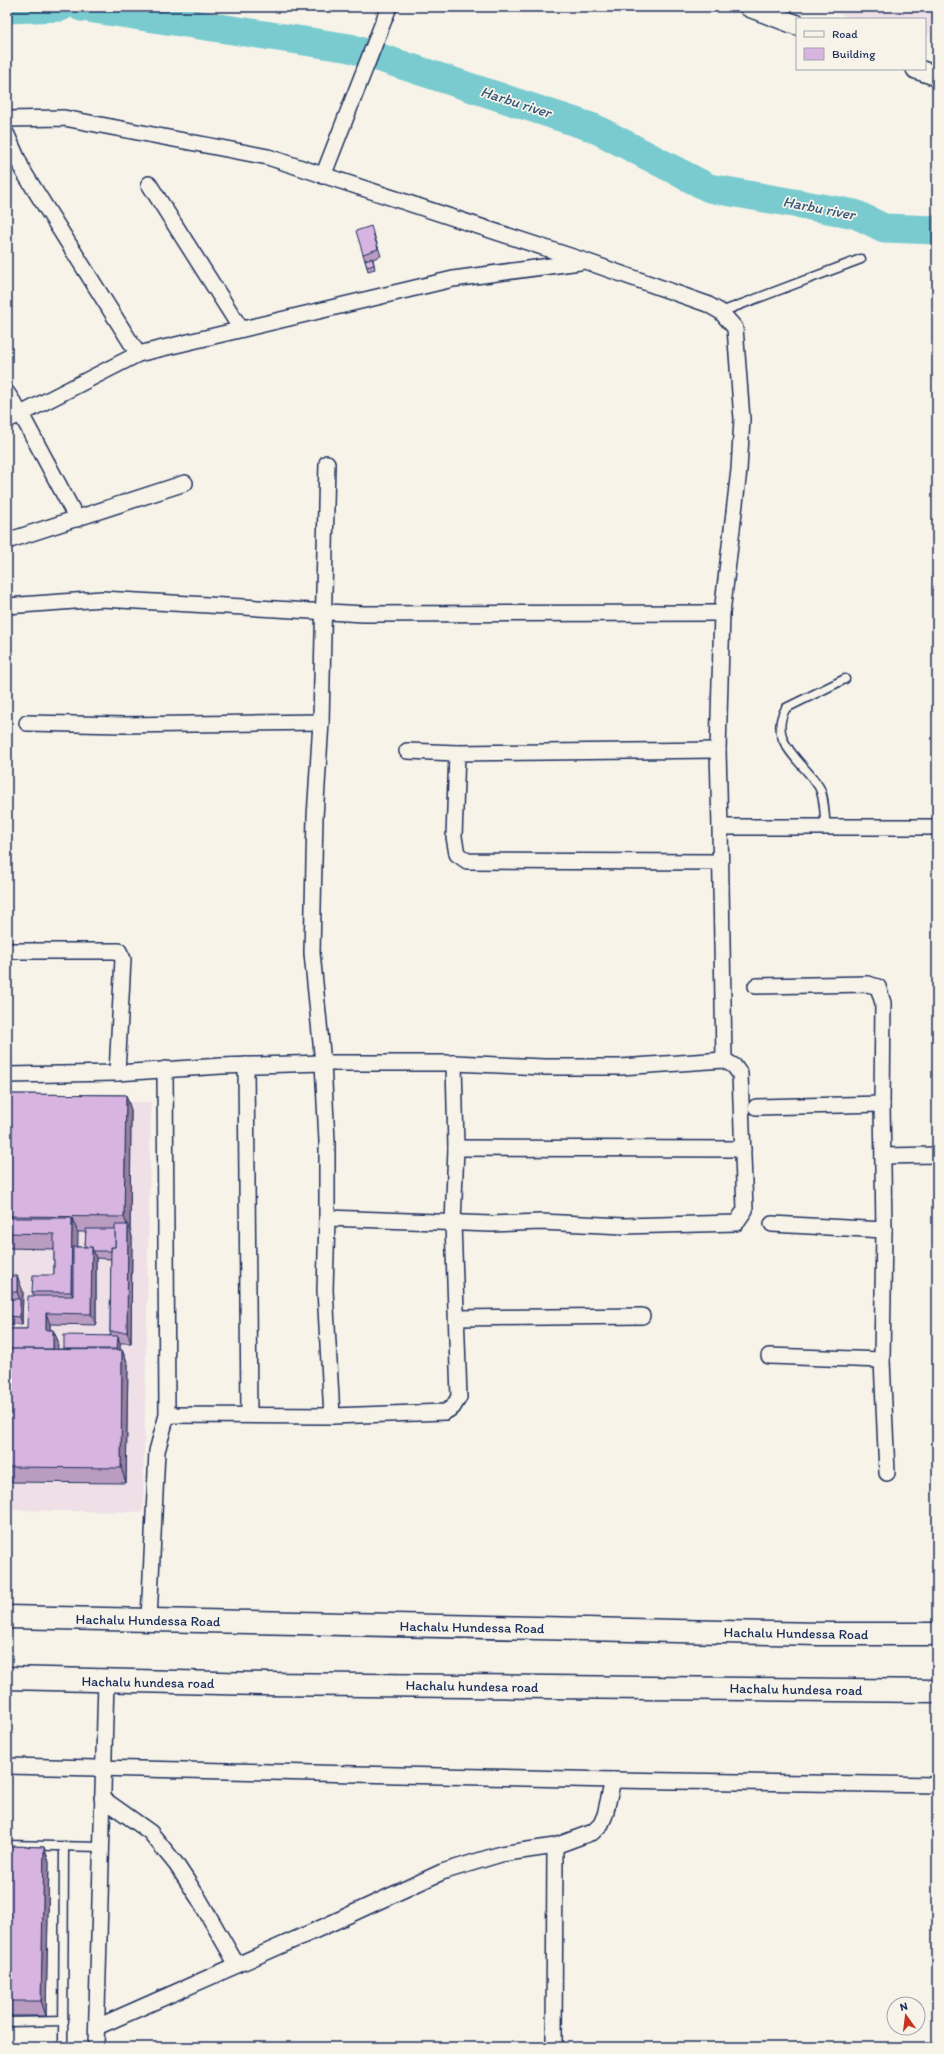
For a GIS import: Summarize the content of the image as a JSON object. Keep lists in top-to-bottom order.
{
  "streets": {
    "main road": ["Hachalu Hundessa Road", "Hachalu hundesa road"]
  },
  "water": ["Harbu river"],
  "legend": ["Road", "Building"],
  "north": "top"
}
